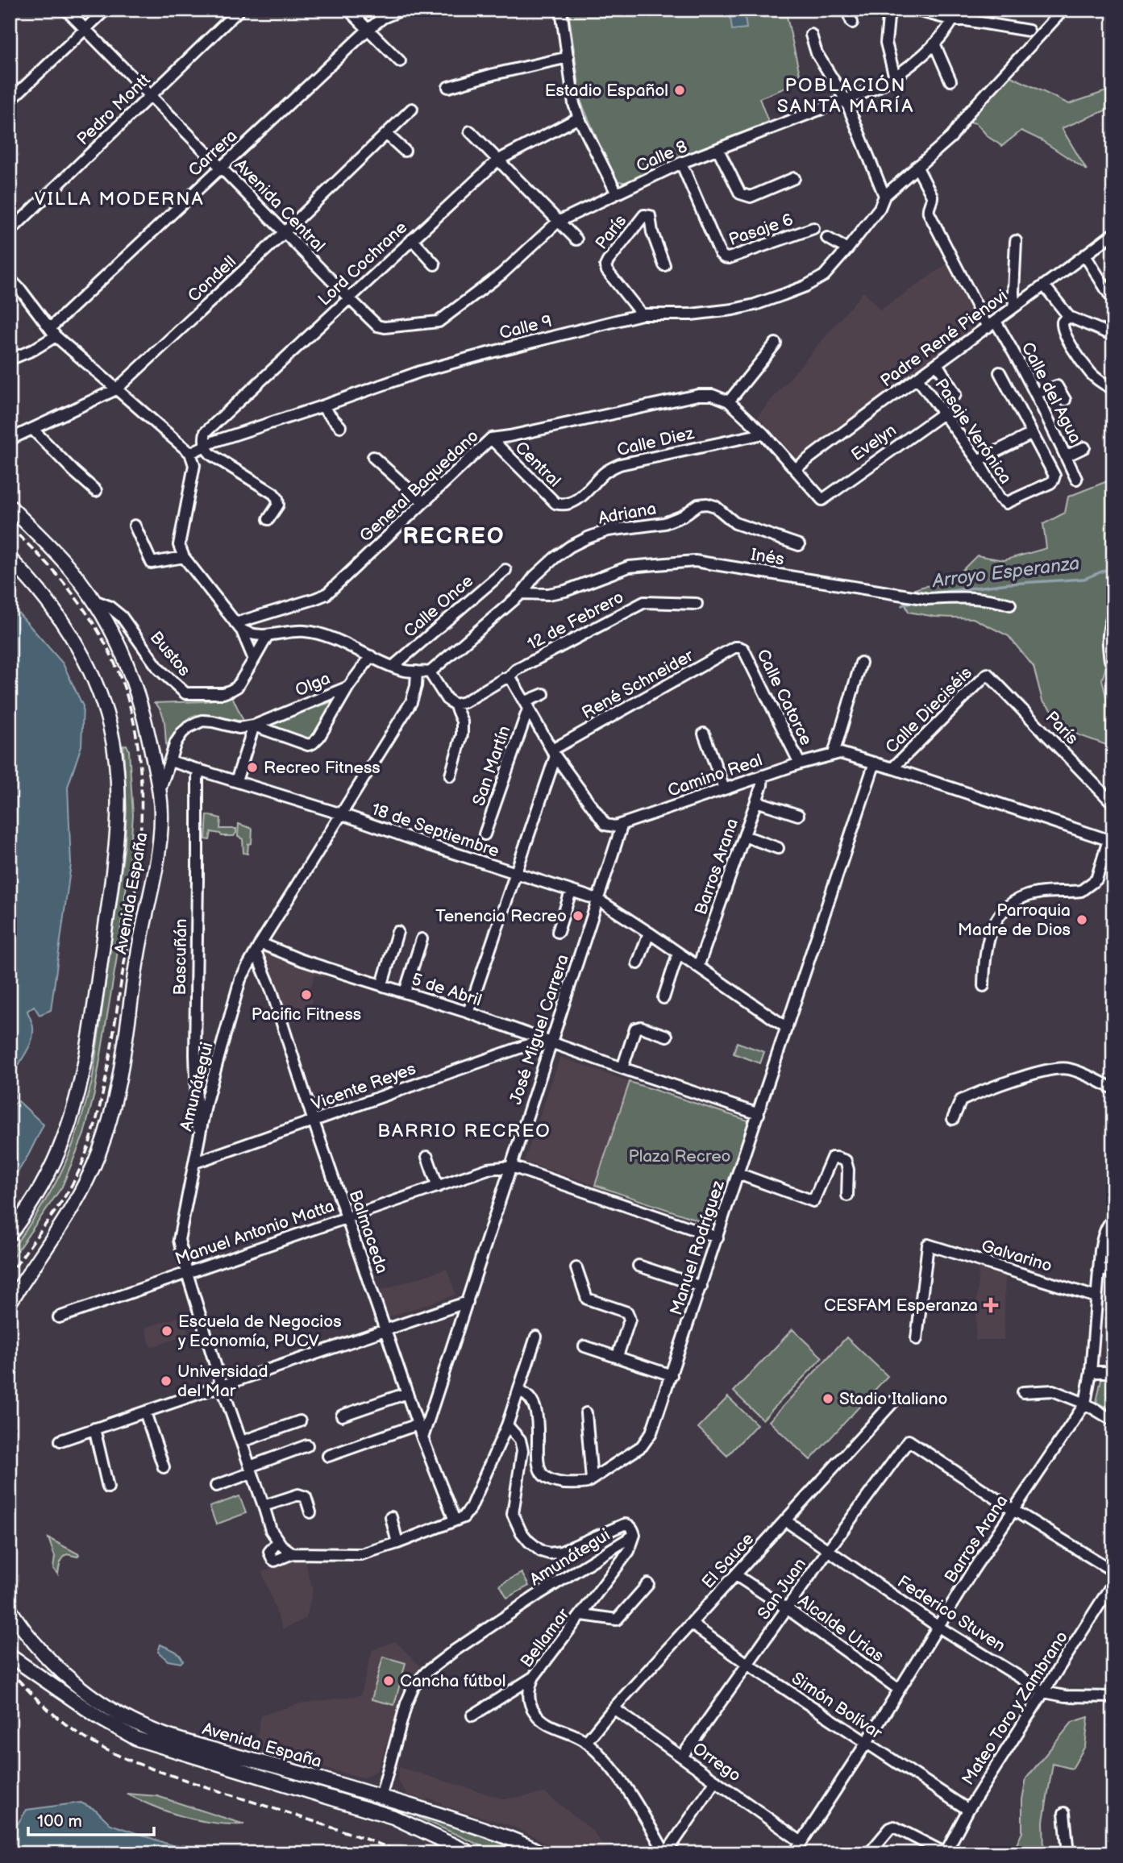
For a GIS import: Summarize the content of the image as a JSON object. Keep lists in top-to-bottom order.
{
  "streets": {
    "main road": ["Avenida España"],
    "street": [
      "Pedro Montt",
      "Carrera",
      "Calle 8",
      "Avenida Central",
      "Pasaje 6",
      "París",
      "Lord Cochrane",
      "Condell",
      "Calle 9",
      "Padre René Pienovi",
      "Calle del Agua",
      "Pasaje Verónica",
      "Calle Diez",
      "Evelyn",
      "Central",
      "General Baquedano",
      "Adriana",
      "Inés",
      "Calle Once",
      "12 de Febrero",
      "Bustos",
      "Olga",
      "René Schneider",
      "Calle Catorce",
      "Calle Dieciséis",
      "San Martín",
      "Camino Real",
      "18 de Septiembre",
      "Barros Arana",
      "Bascuñán",
      "5 de Abril",
      "José Miguel Carrera",
      "Amunátegui",
      "Vicente Reyes",
      "Balmaceda",
      "Manuel Antonio Matta",
      "Manuel Rodríguez",
      "Galvarino",
      "El Sauce",
      "San Juan",
      "Federico Stuven",
      "Alcalde Urias",
      "Bellamar",
      "Simón Bolívar",
      "Mateo Toro y Zambrano",
      "Orrego"
    ]
  },
  "crossings": [
    ["Pedro Montt", "Avenida Central"],
    ["Carrera", "Avenida Central"],
    ["Calle 8", "Avenida Central"],
    ["Calle 8", "Pasaje 6"],
    ["Calle 8", "París"],
    ["Avenida Central", "Lord Cochrane"],
    ["Avenida Central", "Condell"],
    ["París", "Lord Cochrane"],
    ["París", "Calle 9"],
    ["París", "Calle Dieciséis"],
    ["Lord Cochrane", "Calle 9"],
    ["Calle 9", "Calle del Agua"],
    ["Padre René Pienovi", "Calle del Agua"],
    ["Padre René Pienovi", "Pasaje Verónica"],
    ["Padre René Pienovi", "Evelyn"],
    ["Pasaje Verónica", "Evelyn"],
    ["Calle Diez", "Central"],
    ["Central", "General Baquedano"],
    ["Adriana", "Inés"],
    ["Bustos", "Avenida España"],
    ["Olga", "18 de Septiembre"],
    ["Olga", "Avenida España"],
    ["René Schneider", "Calle Catorce"],
    ["Calle Catorce", "Camino Real"],
    ["Calle Dieciséis", "Camino Real"],
    ["Camino Real", "Barros Arana"],
    ["Camino Real", "José Miguel Carrera"],
    ["Camino Real", "Manuel Rodríguez"],
    ["18 de Septiembre", "Barros Arana"],
    ["18 de Septiembre", "Bascuñán"],
    ["18 de Septiembre", "José Miguel Carrera"],
    ["18 de Septiembre", "Amunátegui"],
    ["18 de Septiembre", "Manuel Rodríguez"],
    ["Barros Arana", "Galvarino"],
    ["Barros Arana", "San Juan"],
    ["Barros Arana", "Federico Stuven"],
    ["Barros Arana", "Alcalde Urias"],
    ["Barros Arana", "Simón Bolívar"],
    ["Barros Arana", "Orrego"],
    ["Avenida España", "Amunátegui"],
    ["Bascuñán", "Amunátegui"],
    ["5 de Abril", "José Miguel Carrera"],
    ["5 de Abril", "Amunátegui"],
    ["5 de Abril", "Vicente Reyes"],
    ["5 de Abril", "Balmaceda"],
    ["5 de Abril", "Manuel Rodríguez"],
    ["José Miguel Carrera", "Vicente Reyes"],
    ["José Miguel Carrera", "Balmaceda"],
    ["José Miguel Carrera", "Manuel Antonio Matta"],
    ["Amunátegui", "Vicente Reyes"],
    ["Amunátegui", "Balmaceda"],
    ["Amunátegui", "Manuel Antonio Matta"],
    ["Amunátegui", "Bellamar"],
    ["Vicente Reyes", "Balmaceda"],
    ["Balmaceda", "Manuel Antonio Matta"],
    ["Manuel Antonio Matta", "Manuel Rodríguez"],
    ["El Sauce", "Federico Stuven"],
    ["El Sauce", "Alcalde Urias"],
    ["El Sauce", "Bellamar"],
    ["El Sauce", "Simón Bolívar"],
    ["El Sauce", "Orrego"],
    ["San Juan", "Federico Stuven"],
    ["San Juan", "Alcalde Urias"],
    ["San Juan", "Simón Bolívar"],
    ["San Juan", "Orrego"],
    ["Federico Stuven", "Mateo Toro y Zambrano"],
    ["Simón Bolívar", "Mateo Toro y Zambrano"]
  ],
  "districts": [
    "POBLACIÓN SANTA MARÍA",
    "VILLA MODERNA",
    "RECREO",
    "BARRIO RECREO"
  ],
  "water": ["Arroyo Esperanza"],
  "parks": ["Plaza Recreo"],
  "places": {
    "other": [
      "Estadio Español",
      "Recreo Fitness",
      "Tenencia Recreo",
      "Parroquia Madre de Dios",
      "Pacific Fitness",
      "Escuela de Negocios y Economía, PUCV",
      "Universidad del Mar",
      "Stadio Italiano",
      "Cancha fútbol"
    ],
    "health": ["CESFAM Esperanza"]
  },
  "scale_bar": "100 m"
}
